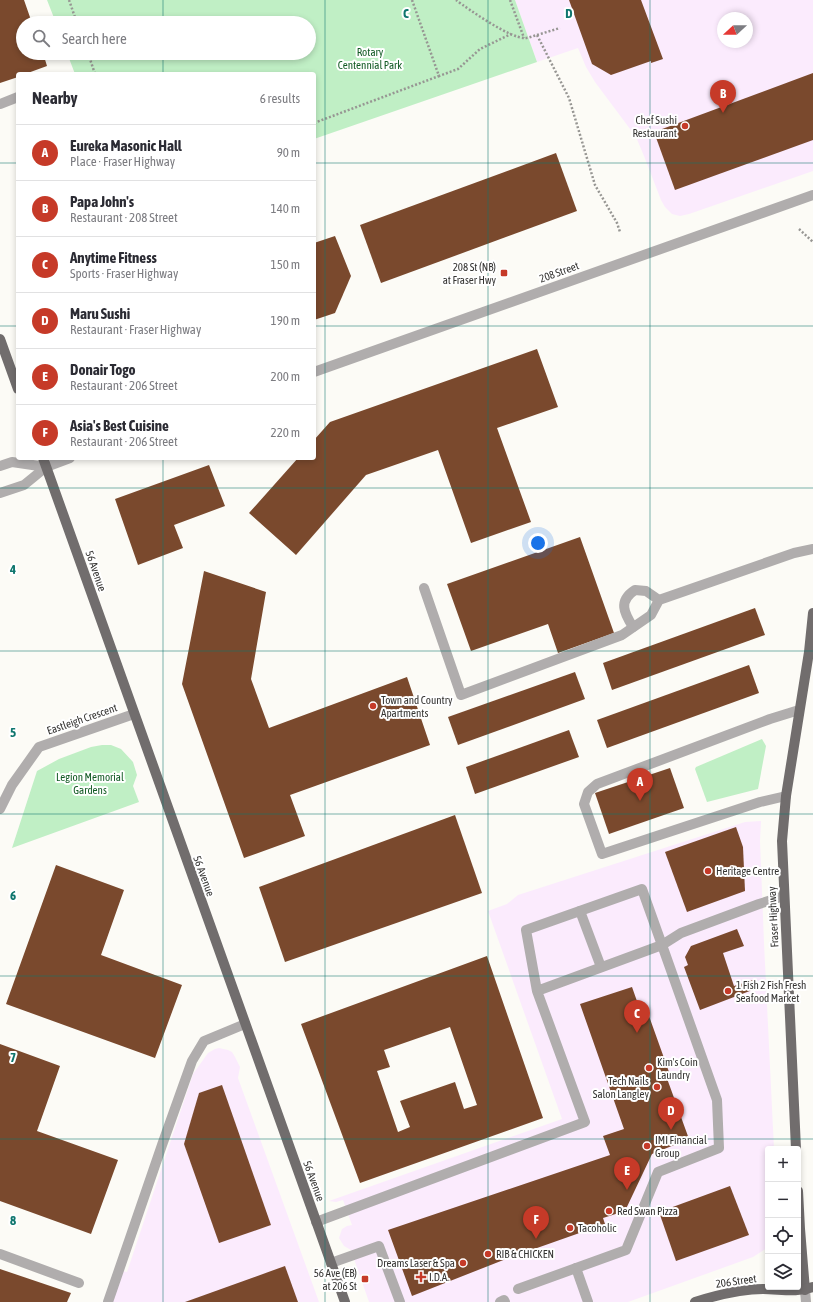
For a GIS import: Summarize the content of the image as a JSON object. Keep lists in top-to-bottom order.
{
  "streets": {
    "main road": ["56 Avenue", "Fraser Highway", "206 Street"],
    "street": ["208 Street", "Eastleigh Crescent"]
  },
  "crossings": [
    ["56 Avenue", "Eastleigh Crescent"]
  ],
  "parks": ["Rotary Centennial Park", "Legion Memorial Gardens"],
  "places": {
    "other": [
      "Chef Sushi Restaurant",
      "Town and Country Apartments",
      "Heritage Centre",
      "1 Fish 2 Fish Fresh Seafood Market",
      "Kim's Coin Laundry",
      "Tech Nails Salon Langley",
      "IMI Financial Group",
      "Red Swan Pizza",
      "Tacoholic",
      "RIB & CHICKEN",
      "Dreams Laser & Spa"
    ],
    "transit": ["208 St (NB) at Fraser Hwy", "56 Ave (EB) at 206 St"],
    "health": ["I.D.A."]
  },
  "north": "left",
  "page": {
    "search": "Search here",
    "heading": ["Nearby", "6 results"],
    "pins": [
      "B",
      "A",
      "C",
      "D",
      "E",
      "F"
    ],
    "list": [
      {
        "mark": "A",
        "name": "Eureka Masonic Hall",
        "note": "Place · Fraser Highway",
        "value": "90 m"
      },
      {
        "mark": "B",
        "name": "Papa John's",
        "note": "Restaurant · 208 Street",
        "value": "140 m"
      },
      {
        "mark": "C",
        "name": "Anytime Fitness",
        "note": "Sports · Fraser Highway",
        "value": "150 m"
      },
      {
        "mark": "D",
        "name": "Maru Sushi",
        "note": "Restaurant · Fraser Highway",
        "value": "190 m"
      },
      {
        "mark": "E",
        "name": "Donair Togo",
        "note": "Restaurant · 206 Street",
        "value": "200 m"
      },
      {
        "mark": "F",
        "name": "Asia's Best Cuisine",
        "note": "Restaurant · 206 Street",
        "value": "220 m"
      }
    ],
    "map_buttons": ["+", "−"]
  },
  "grid": {
    "columns": ["C", "D"],
    "rows": [
      "4",
      "5",
      "6",
      "7",
      "8"
    ]
  }
}
